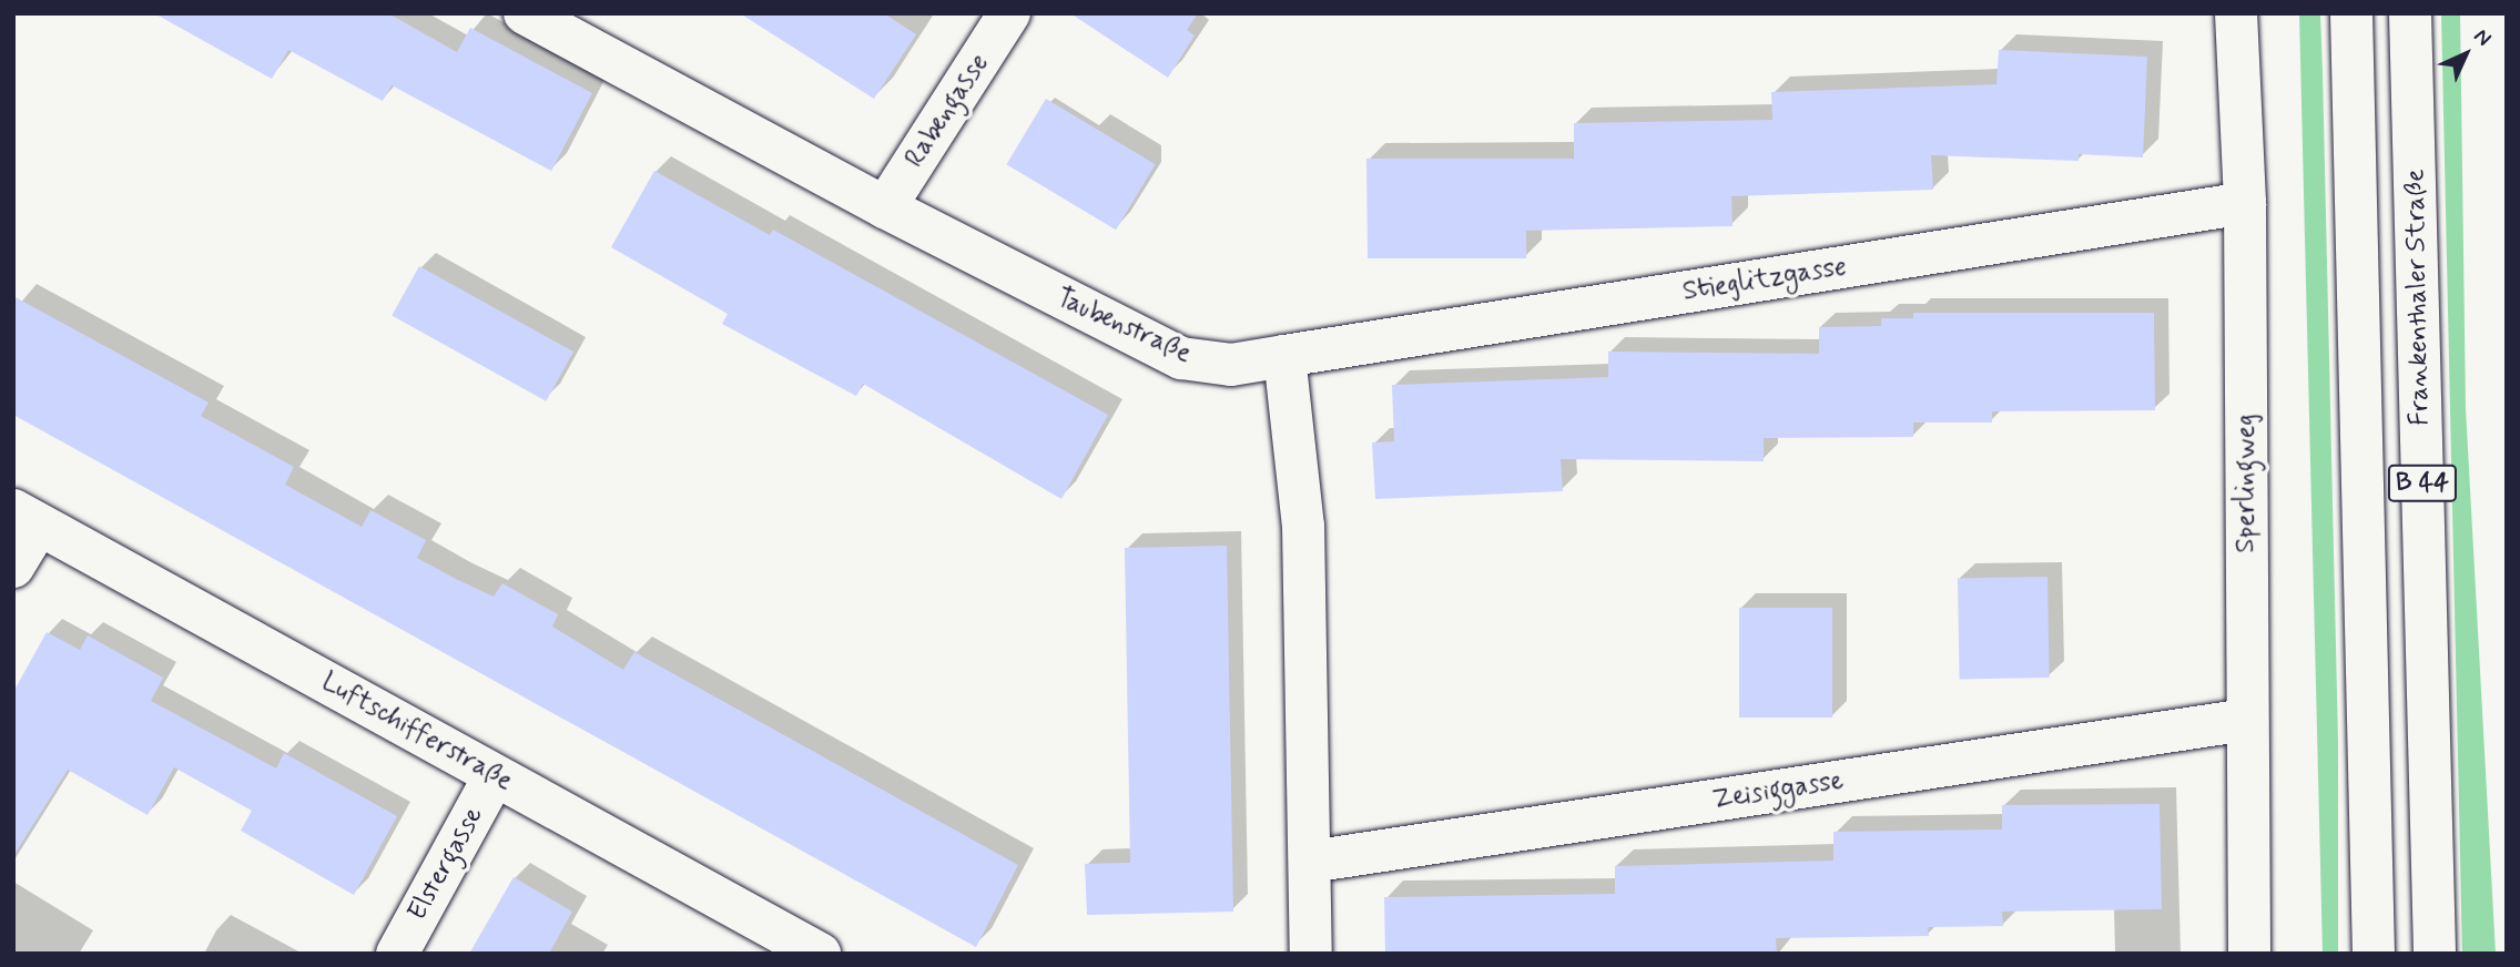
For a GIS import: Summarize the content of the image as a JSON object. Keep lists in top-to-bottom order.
{
  "streets": {
    "street": [
      "Rabengasse",
      "Stieglitzgasse",
      "Frankenthaler Straße",
      "Taubenstraße",
      "Sperlingweg",
      "B 44",
      "Luftschifferstraße",
      "Zeisiggasse",
      "Elstergasse"
    ]
  },
  "crossings": [
    ["Rabengasse", "Taubenstraße"],
    ["Stieglitzgasse", "Taubenstraße"],
    ["Stieglitzgasse", "Sperlingweg"],
    ["Sperlingweg", "Zeisiggasse"],
    ["Luftschifferstraße", "Elstergasse"]
  ],
  "north": "top right"
}
